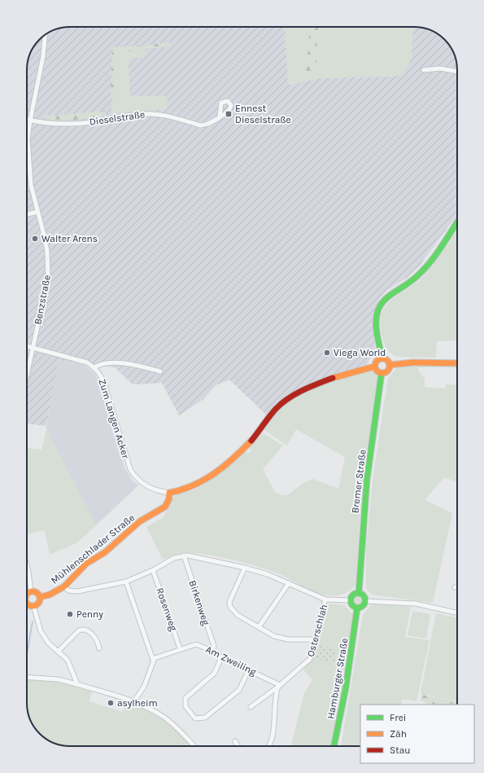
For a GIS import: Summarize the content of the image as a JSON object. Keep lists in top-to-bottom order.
{
  "streets": {
    "main road": ["Bremer Straße", "Mühlenschlader Straße", "Hamburger Straße"],
    "street": [
      "Dieselstraße",
      "Benzstraße",
      "Zum Langen Acker",
      "Birkenweg",
      "Rosenweg",
      "Osterschlah",
      "Am Zweiling"
    ]
  },
  "crossings": [
    ["Dieselstraße", "Benzstraße"],
    ["Benzstraße", "Zum Langen Acker"],
    ["Zum Langen Acker", "Mühlenschlader Straße"],
    ["Bremer Straße", "Hamburger Straße"],
    ["Birkenweg", "Am Zweiling"],
    ["Rosenweg", "Am Zweiling"],
    ["Osterschlah", "Am Zweiling"]
  ],
  "places": {
    "transit": ["Ennest Dieselstraße"],
    "other": [
      "Walter Arens",
      "Viega World",
      "Penny",
      "asylheim"
    ]
  },
  "legend": ["Frei", "Zäh", "Stau"]
}
